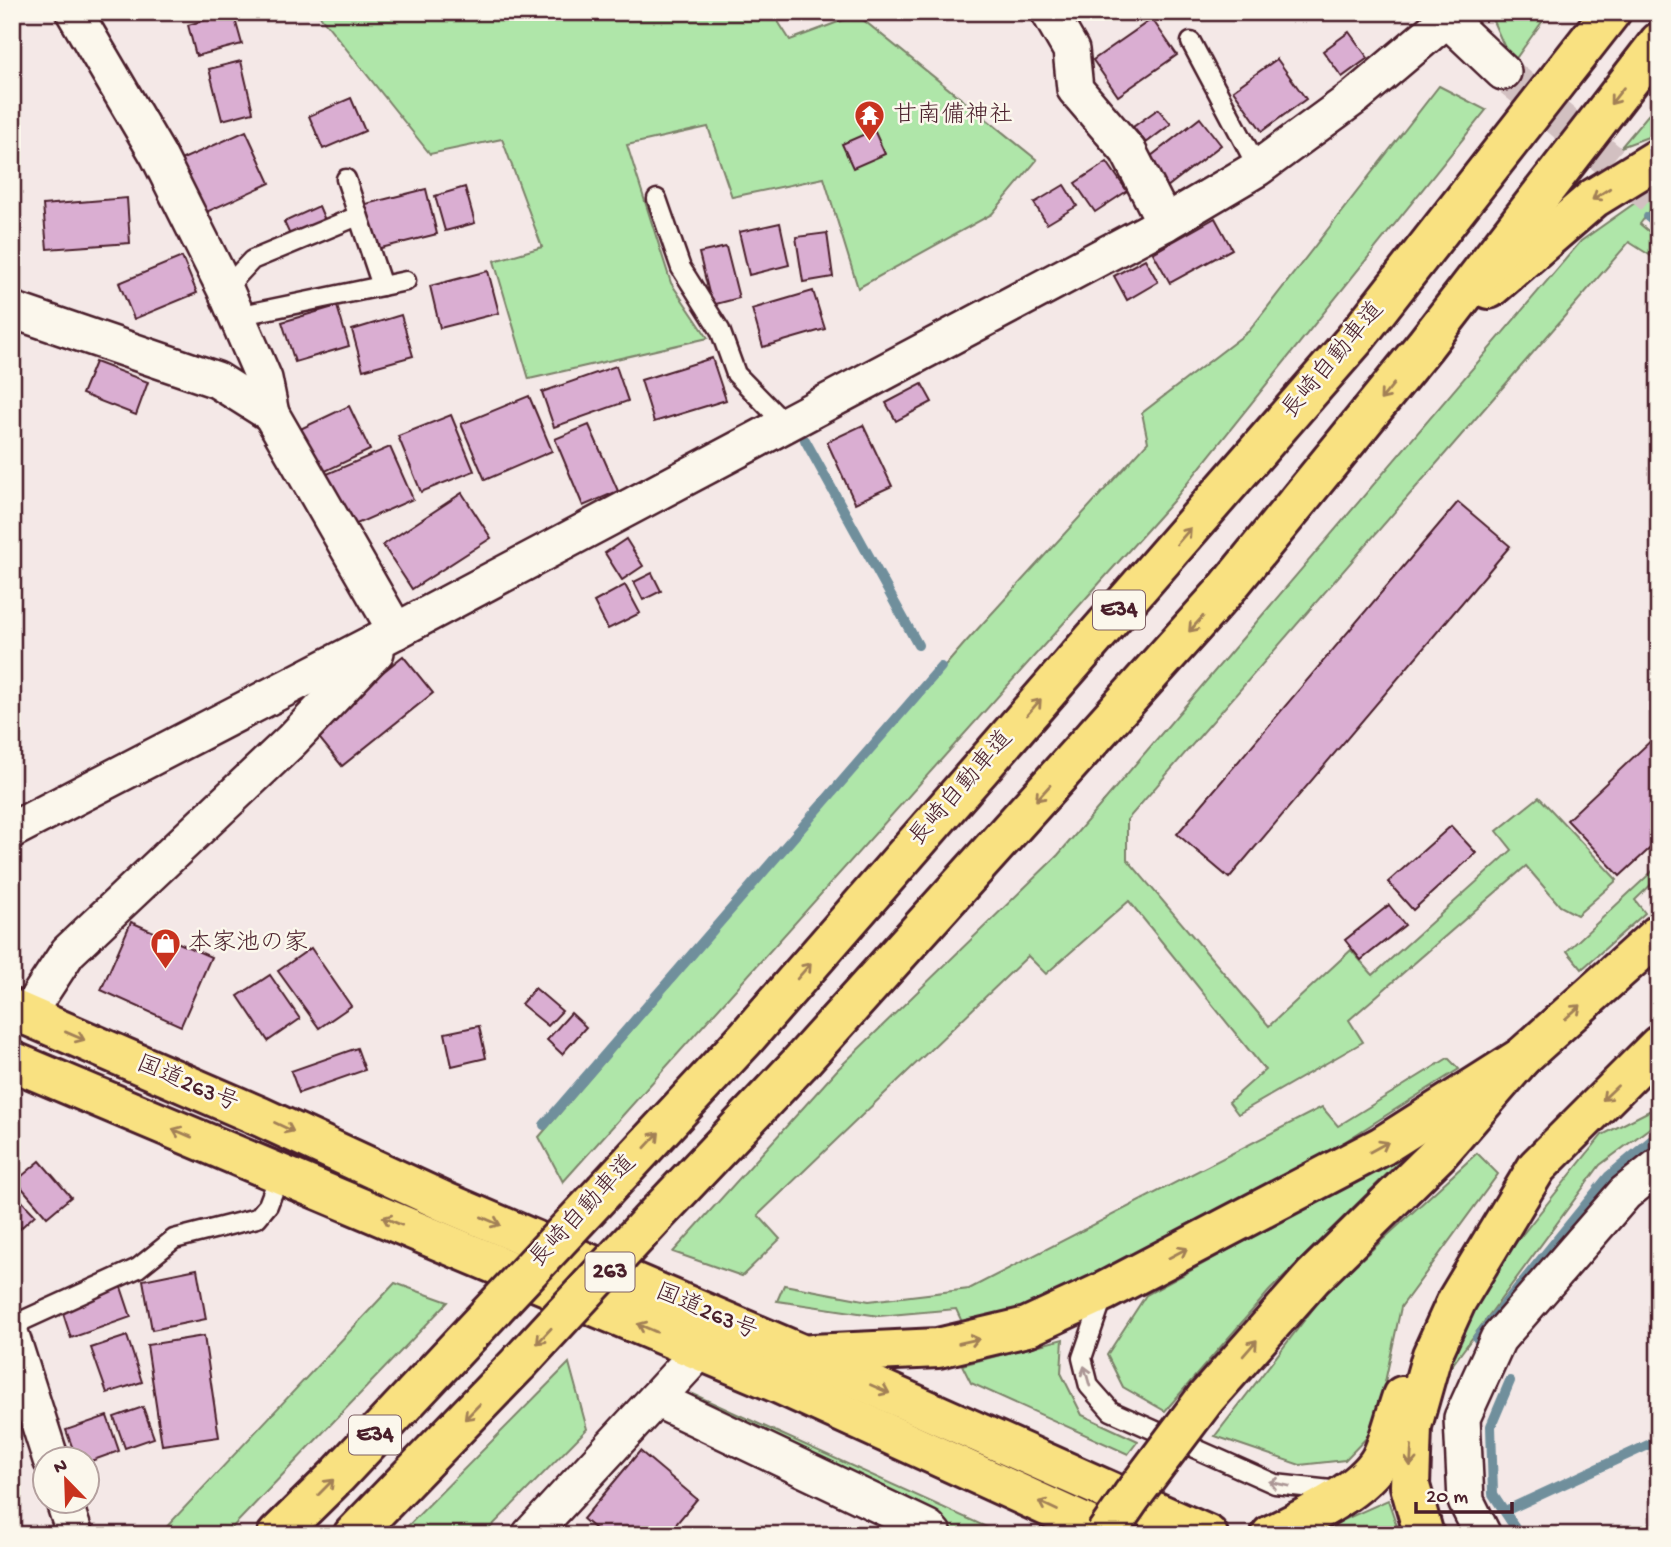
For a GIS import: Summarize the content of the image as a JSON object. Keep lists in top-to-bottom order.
{
  "streets": {
    "highway": [
      "長崎自動車道",
      "E34",
      "国道263号",
      "263"
    ]
  },
  "places": {
    "temple": ["甘南備神社"],
    "shop": ["本家池の家"]
  },
  "scale_bar": "20 m",
  "north": "top left"
}
